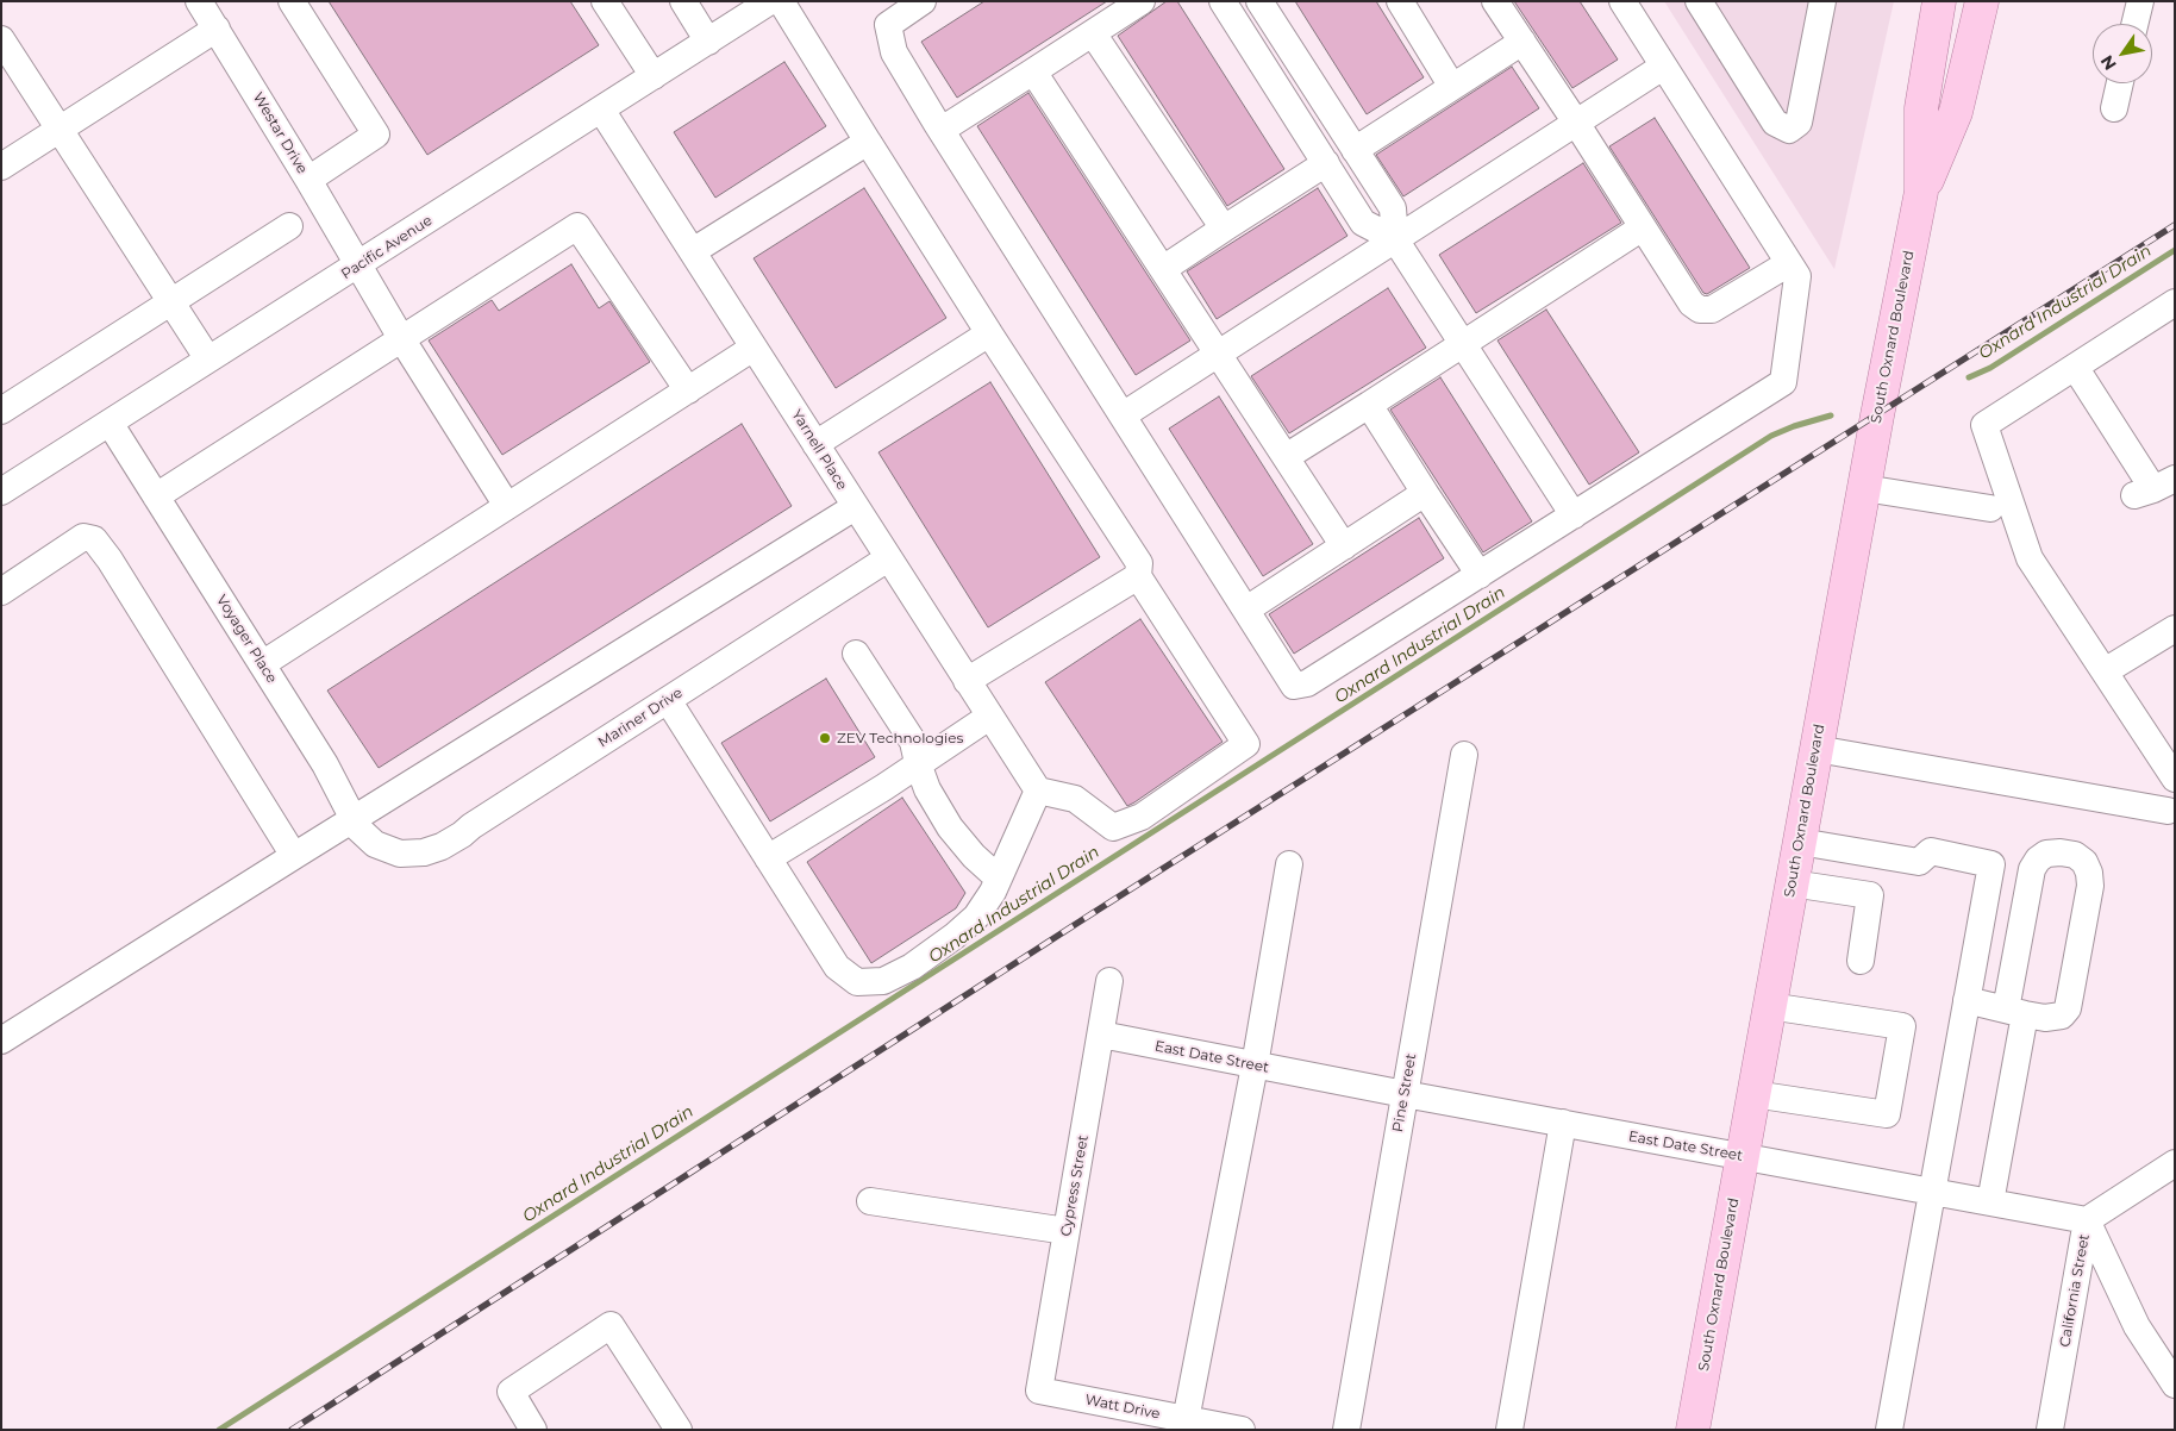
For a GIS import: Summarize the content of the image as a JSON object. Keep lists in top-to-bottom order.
{
  "streets": {
    "main road": ["South Oxnard Boulevard"],
    "street": [
      "Westar Drive",
      "Pacific Avenue",
      "Yarnell Place",
      "Voyager Place",
      "Mariner Drive",
      "East Date Street",
      "Pine Street",
      "Cypress Street",
      "California Street",
      "Watt Drive"
    ]
  },
  "crossings": [
    ["Westar Drive", "Pacific Avenue"],
    ["Pacific Avenue", "Yarnell Place"],
    ["Pacific Avenue", "Voyager Place"],
    ["South Oxnard Boulevard", "East Date Street"],
    ["Yarnell Place", "Mariner Drive"],
    ["Voyager Place", "Mariner Drive"],
    ["East Date Street", "Pine Street"],
    ["East Date Street", "Cypress Street"],
    ["East Date Street", "California Street"],
    ["Cypress Street", "Watt Drive"]
  ],
  "water": ["Oxnard Industrial Drain"],
  "places": ["ZEV Technologies"],
  "north": "bottom left"
}
